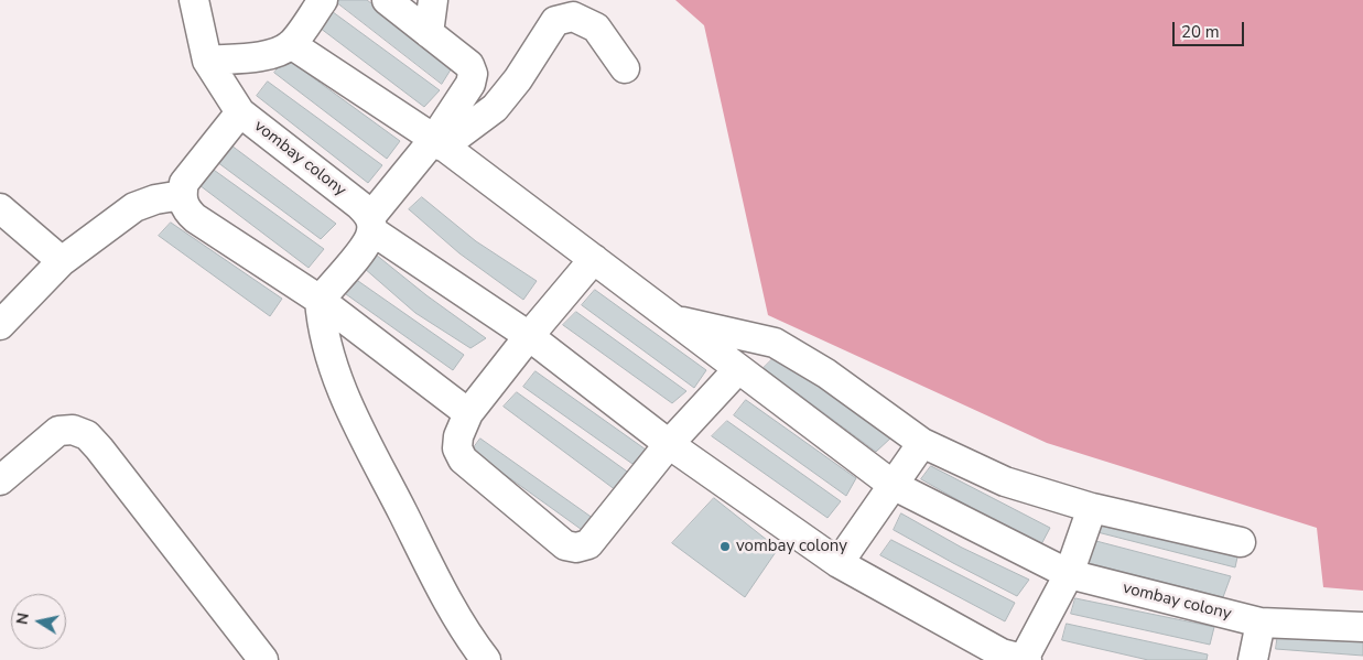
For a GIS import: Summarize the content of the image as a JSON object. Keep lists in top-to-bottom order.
{
  "streets": {
    "street": ["vombay colony"]
  },
  "places": ["vombay colony"],
  "scale_bar": "20 m",
  "north": "left"
}
